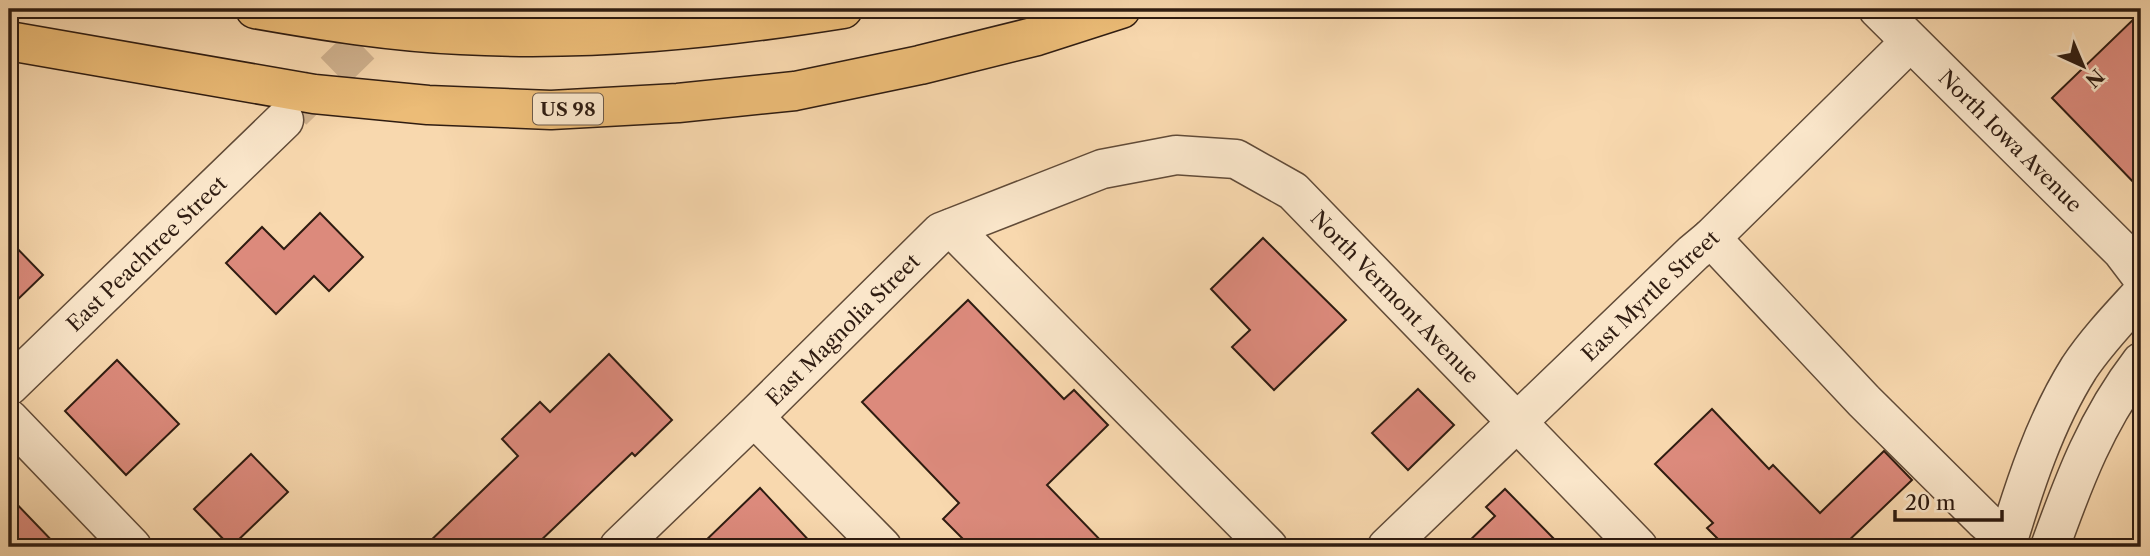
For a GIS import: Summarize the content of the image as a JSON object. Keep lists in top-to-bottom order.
{
  "streets": {
    "main road": ["US 98"],
    "street": [
      "North Iowa Avenue",
      "East Peachtree Street",
      "East Myrtle Street",
      "North Vermont Avenue",
      "East Magnolia Street"
    ]
  },
  "crossings": [
    ["North Iowa Avenue", "East Myrtle Street"],
    ["East Myrtle Street", "North Vermont Avenue"],
    ["North Vermont Avenue", "East Magnolia Street"]
  ],
  "scale_bar": "20 m",
  "north": "bottom right"
}
